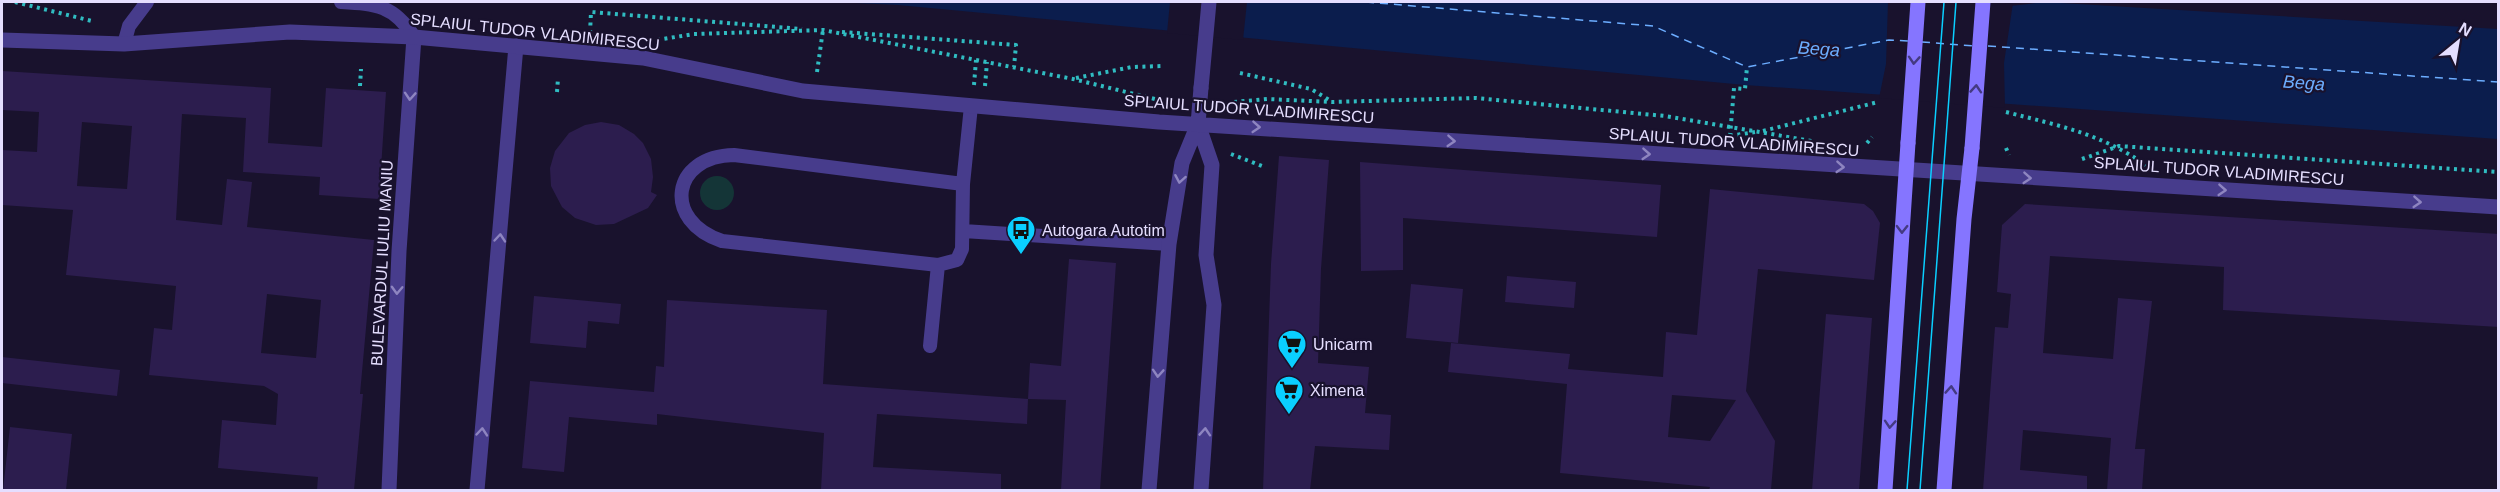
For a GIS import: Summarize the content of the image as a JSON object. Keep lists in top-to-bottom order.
{
  "streets": {
    "street": ["SPLAIUL TUDOR VLADIMIRESCU", "BULEVARDUL IULIU MANIU"]
  },
  "crossings": [
    ["SPLAIUL TUDOR VLADIMIRESCU", "BULEVARDUL IULIU MANIU"]
  ],
  "one_way": ["SPLAIUL TUDOR VLADIMIRESCU"],
  "water": ["Bega"],
  "places": {
    "bus stop": ["Autogara Autotim"],
    "supermarket": ["Unicarm", "Ximena"]
  },
  "north": "top right"
}
